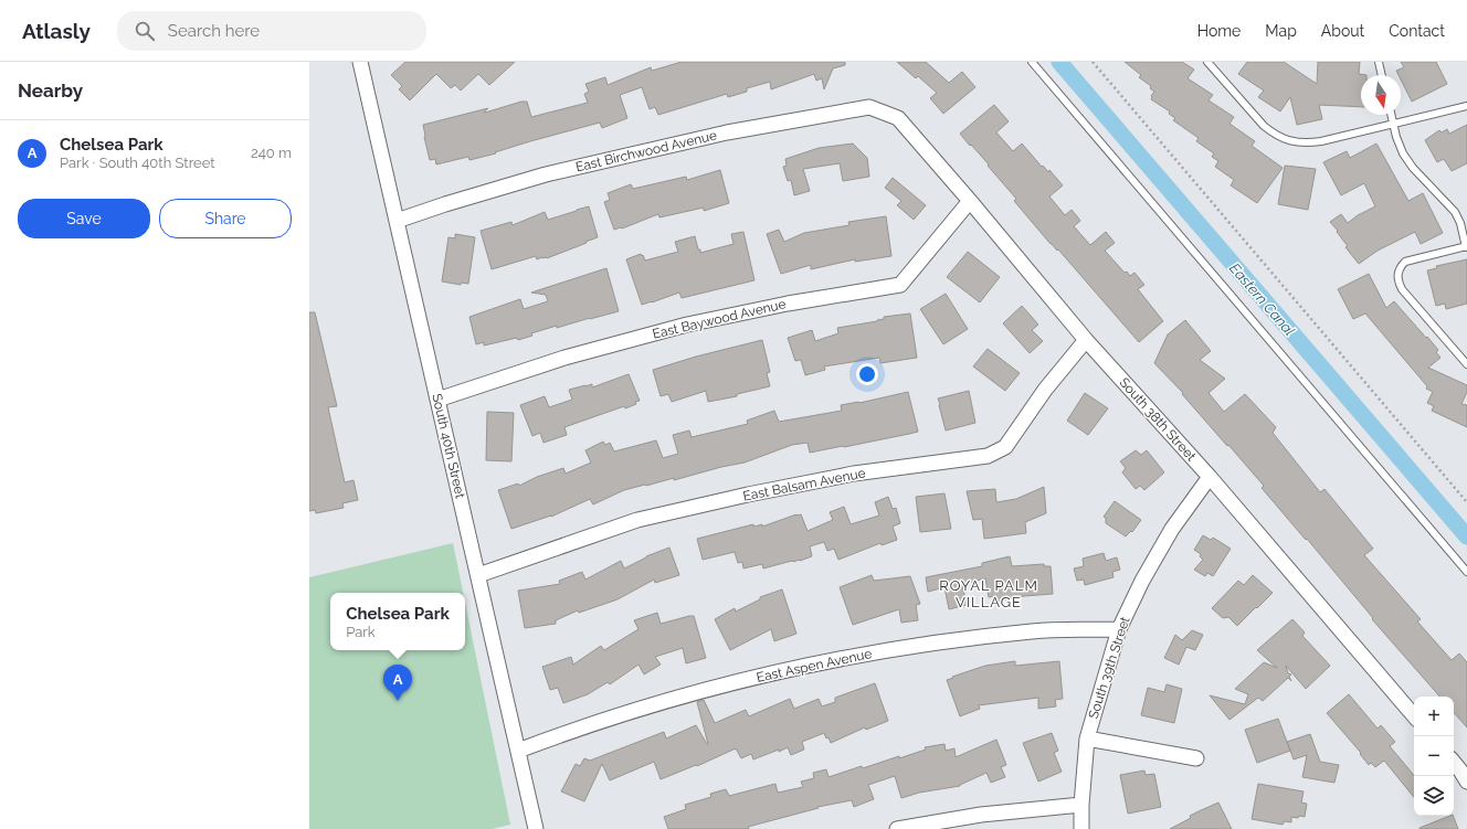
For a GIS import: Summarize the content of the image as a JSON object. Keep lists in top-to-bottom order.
{
  "streets": {
    "street": [
      "East Birchwood Avenue",
      "East Baywood Avenue",
      "South 38th Street",
      "South 40th Street",
      "East Balsam Avenue",
      "East Aspen Avenue",
      "South 39th Street"
    ]
  },
  "crossings": [
    ["East Birchwood Avenue", "South 38th Street"],
    ["East Birchwood Avenue", "South 40th Street"],
    ["East Baywood Avenue", "South 38th Street"],
    ["East Baywood Avenue", "South 40th Street"],
    ["South 38th Street", "East Balsam Avenue"],
    ["South 38th Street", "South 39th Street"],
    ["South 40th Street", "East Balsam Avenue"],
    ["South 40th Street", "East Aspen Avenue"],
    ["East Aspen Avenue", "South 39th Street"]
  ],
  "districts": ["ROYAL PALM VILLAGE"],
  "water": ["Eastern Canal"],
  "north": "bottom",
  "page": {
    "header": "Atlasly",
    "search": "Search here",
    "nav": [
      "Home",
      "Map",
      "About",
      "Contact"
    ],
    "heading": "Nearby",
    "list": [
      {
        "mark": "A",
        "name": "Chelsea Park",
        "note": "Park · South 40th Street",
        "value": "240 m"
      }
    ],
    "buttons": ["Save", "Share"],
    "popup": ["Chelsea Park", "Park"],
    "pins": "A",
    "map_buttons": ["+", "−"]
  }
}
